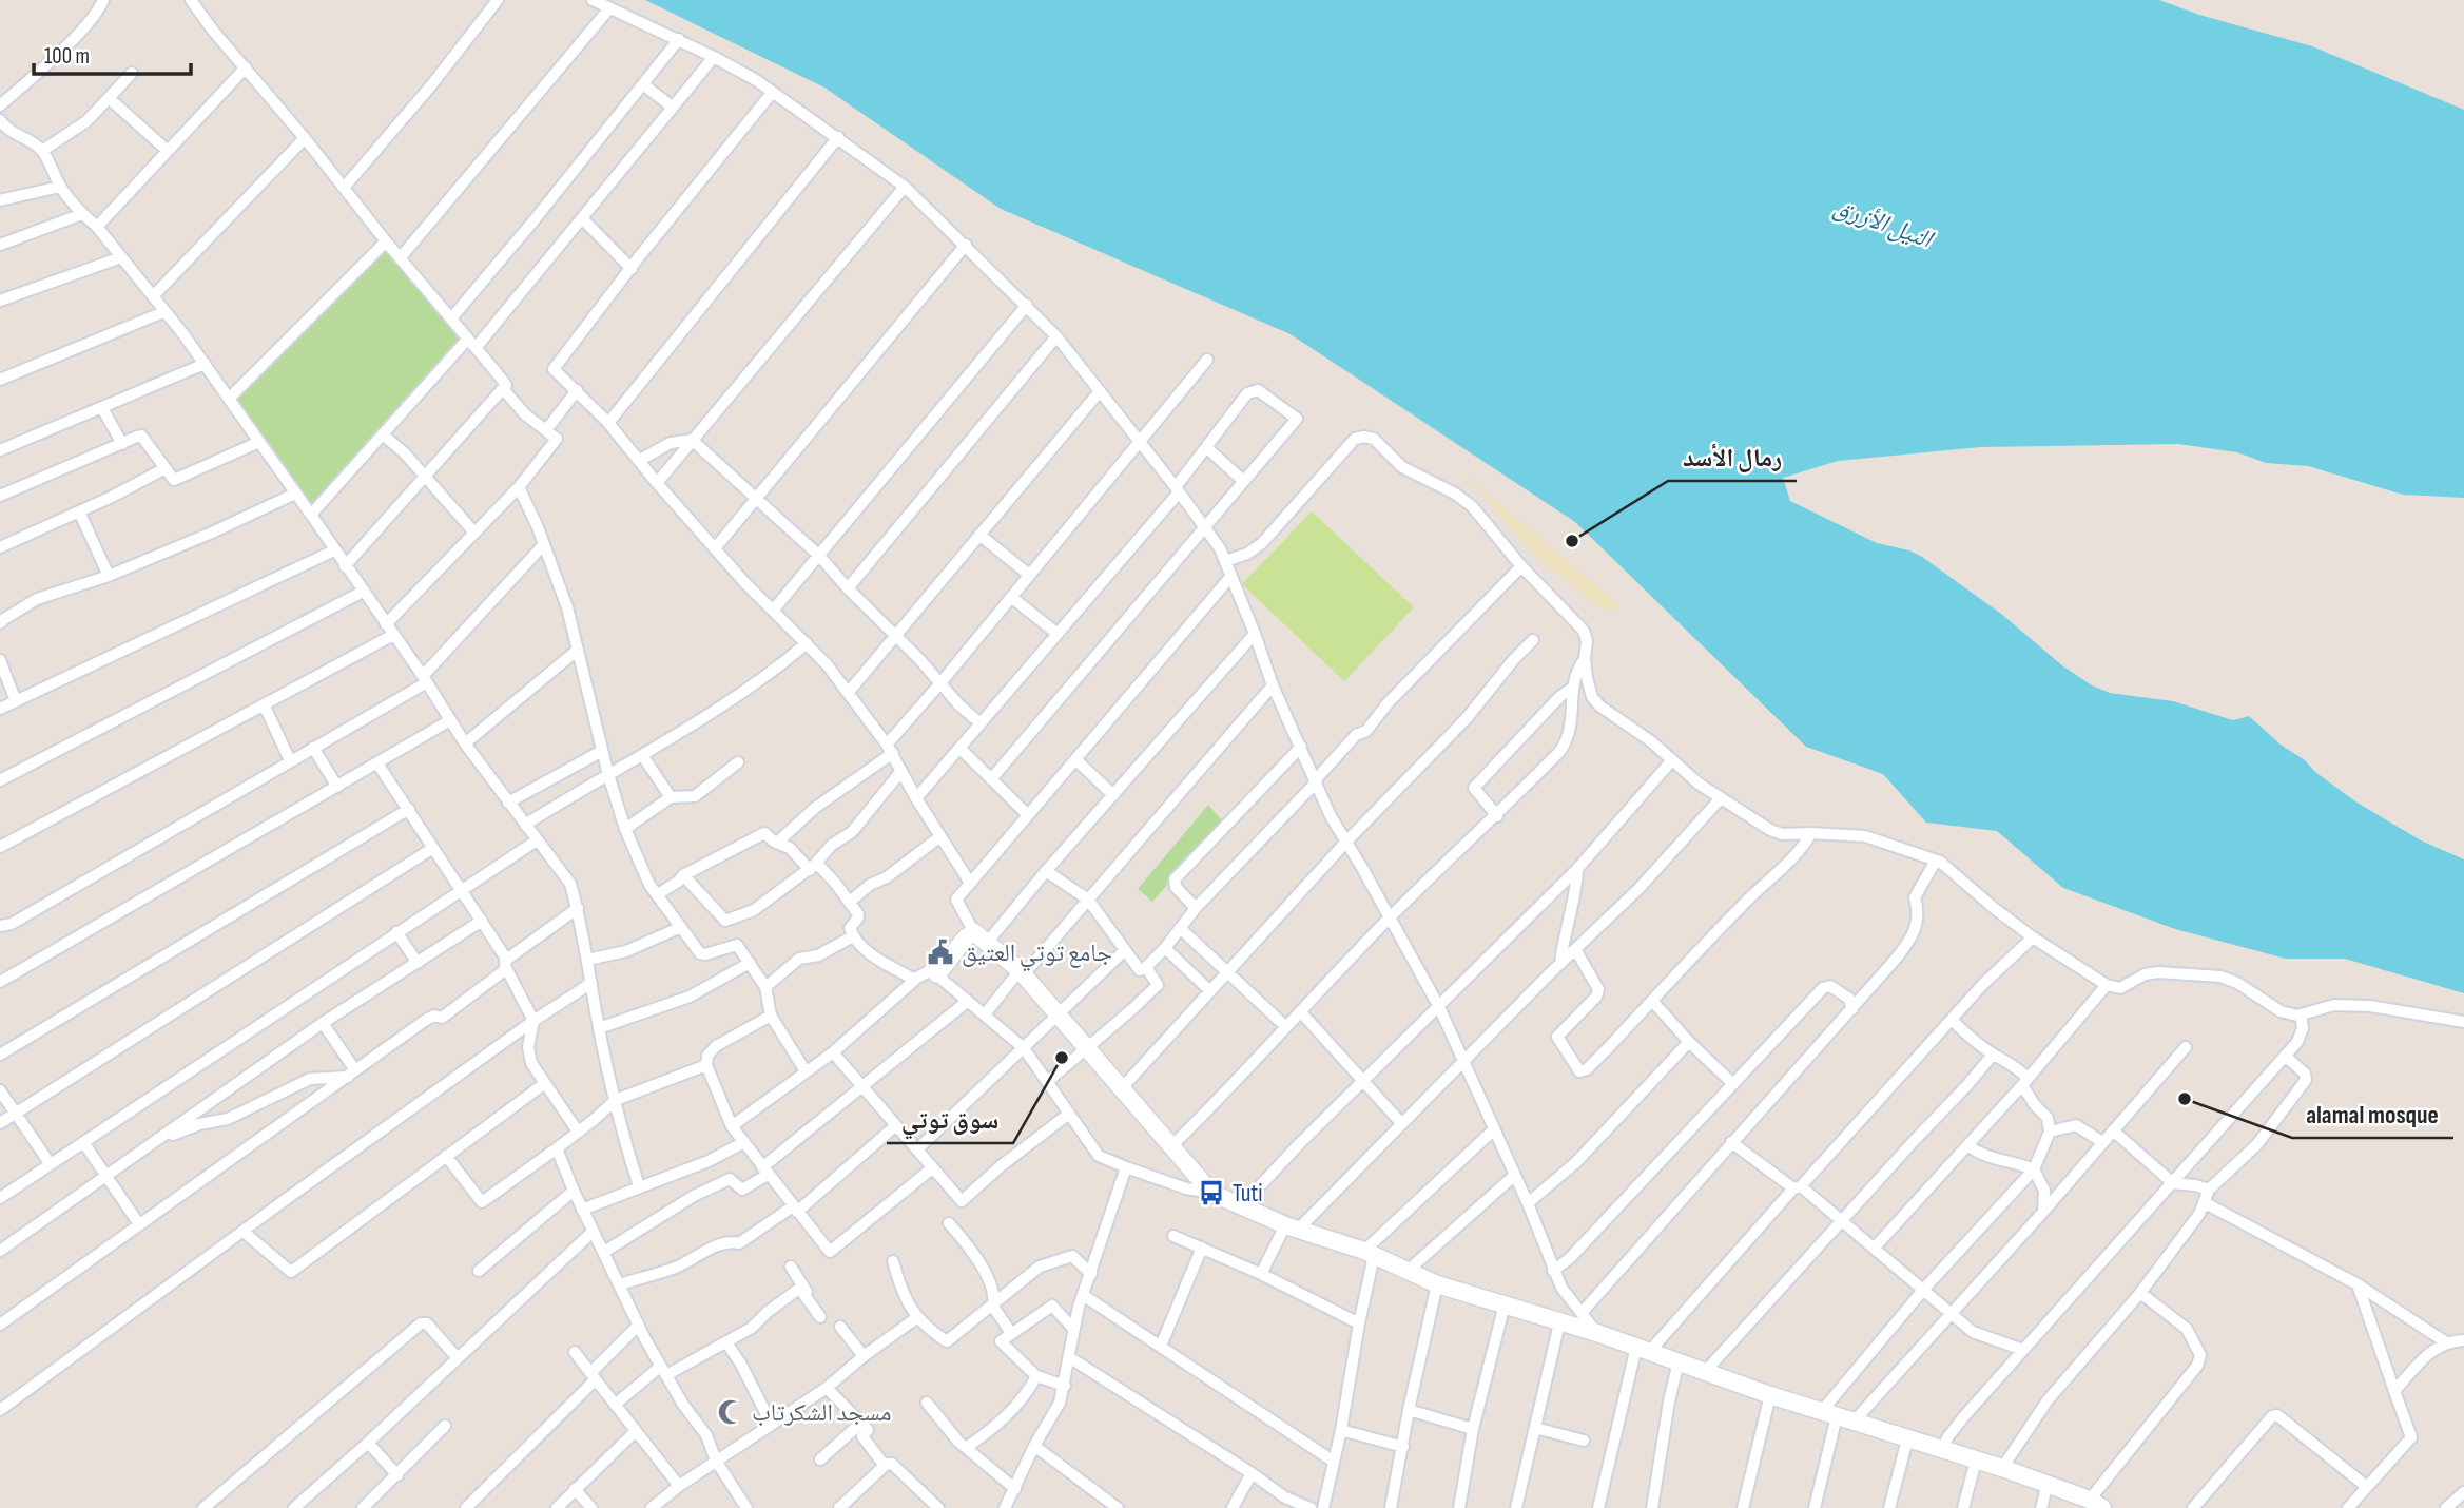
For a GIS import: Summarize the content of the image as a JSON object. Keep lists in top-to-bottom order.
{
  "water": ["النيل الأزرق"],
  "places": {
    "other": ["رمال الأسد", "سوق توتي", "alamal mosque"],
    "public building": ["جامع توتي العتيق"],
    "bus stop": ["Tuti"],
    "mosque": ["مسجد الشكرتاب"]
  },
  "scale_bar": "100 m"
}
